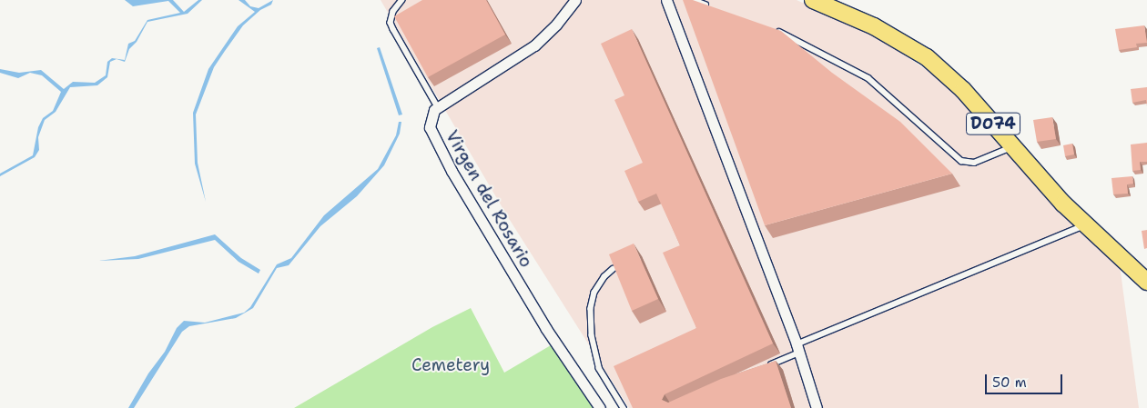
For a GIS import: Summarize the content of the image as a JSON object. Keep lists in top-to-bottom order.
{
  "streets": {
    "main road": ["D074"],
    "street": ["Virgen del Rosario"]
  },
  "parks": ["Cemetery"],
  "scale_bar": "50 m"
}
